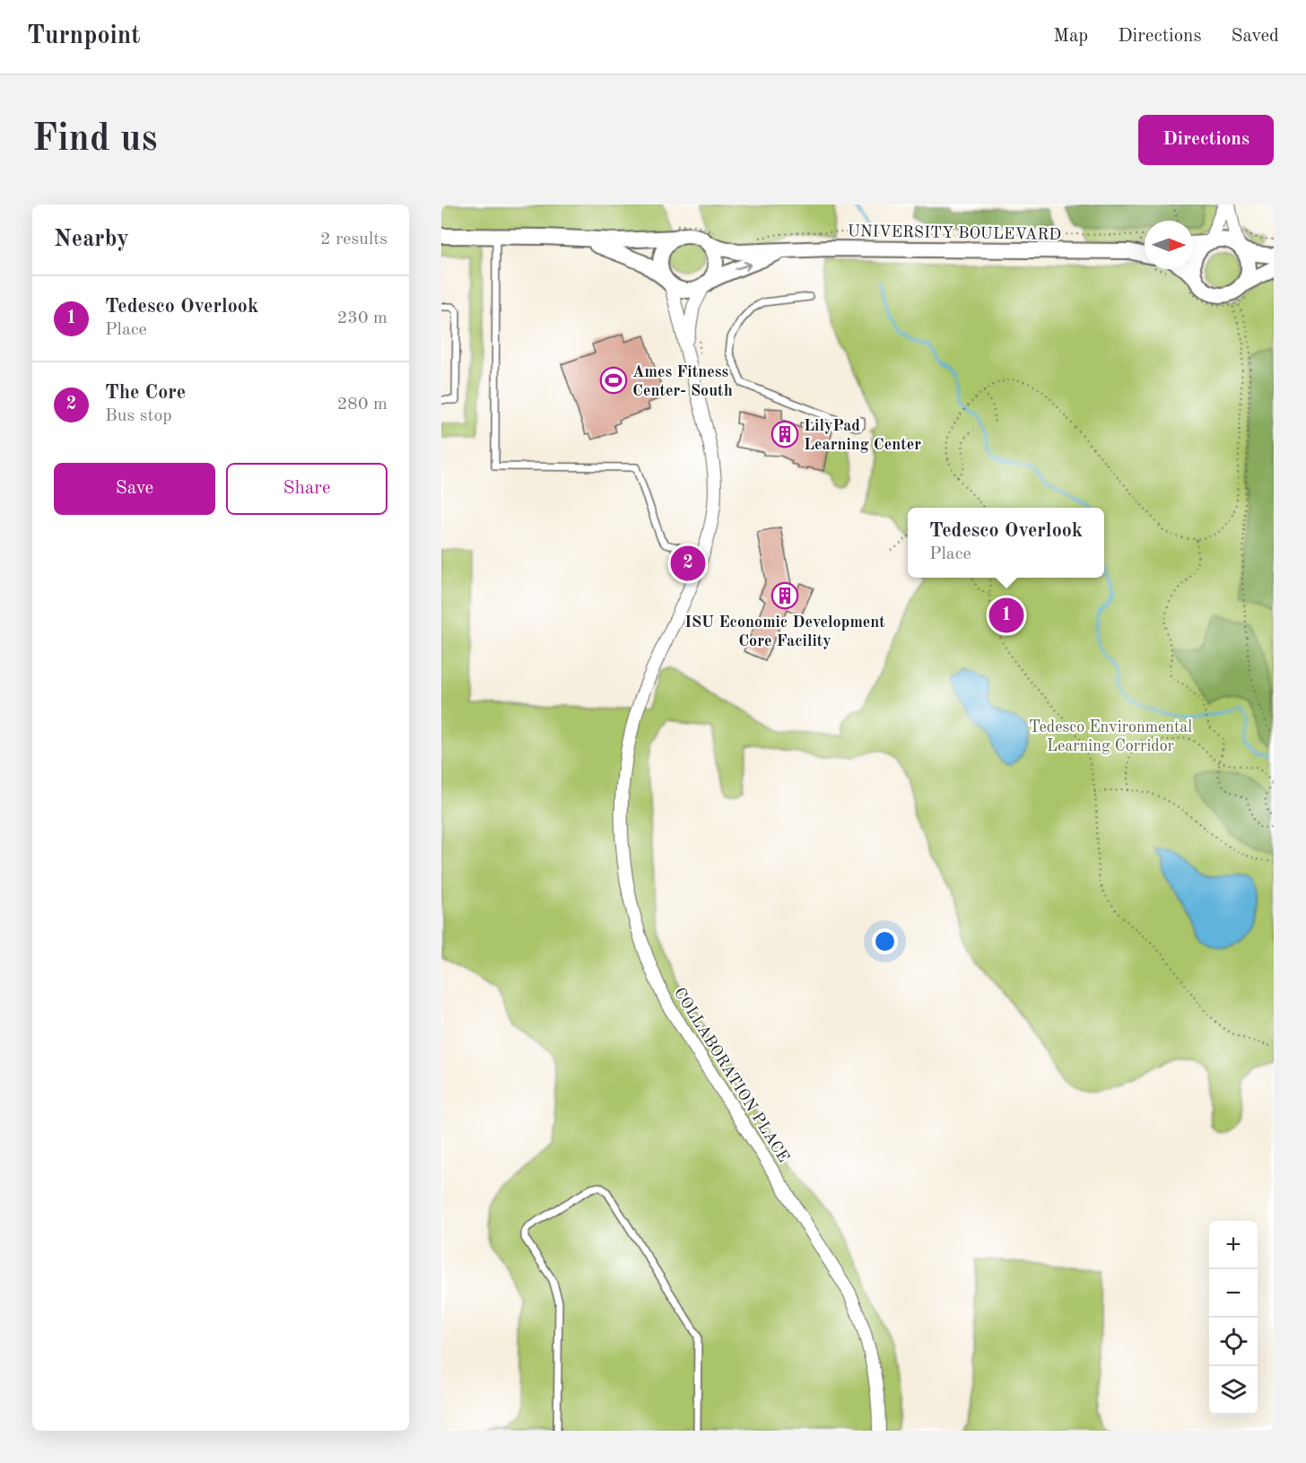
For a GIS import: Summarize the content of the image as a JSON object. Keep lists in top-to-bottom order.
{
  "streets": {
    "street": ["UNIVERSITY BOULEVARD", "COLLABORATION PLACE"]
  },
  "crossings": [
    ["UNIVERSITY BOULEVARD", "COLLABORATION PLACE"]
  ],
  "parks": ["Tedesco Environmental Learning Corridor"],
  "places": {
    "sports": ["Ames Fitness Center- South"],
    "building": ["LilyPad Learning Center", "ISU Economic Development Core Facility"]
  },
  "north": "right",
  "page": {
    "header": "Turnpoint",
    "nav": ["Map", "Directions", "Saved"],
    "buttons": [
      "Directions",
      ["Save", "Share"]
    ],
    "title": "Find us",
    "heading": ["Nearby", "2 results"],
    "list": [
      {
        "mark": "1",
        "name": "Tedesco Overlook",
        "note": "Place",
        "value": "230 m"
      },
      {
        "mark": "2",
        "name": "The Core",
        "note": "Bus stop",
        "value": "280 m"
      }
    ],
    "popup": ["Tedesco Overlook", "Place"],
    "pins": ["2", "1"],
    "map_buttons": ["+", "−"]
  }
}
